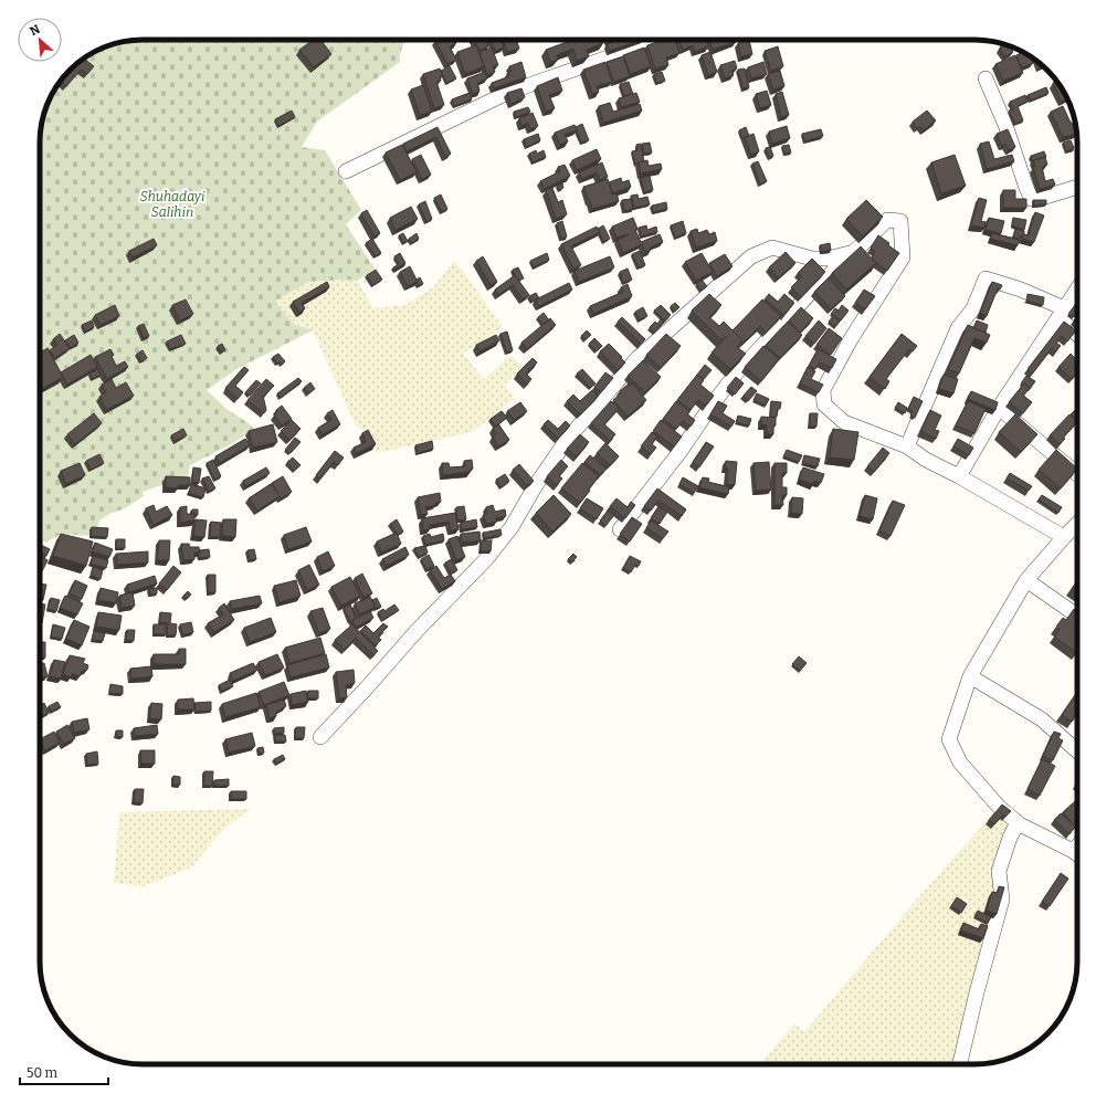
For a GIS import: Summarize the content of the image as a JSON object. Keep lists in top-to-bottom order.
{
  "parks": ["Shuhadayi Salihin"],
  "scale_bar": "50 m",
  "north": "top left"
}
